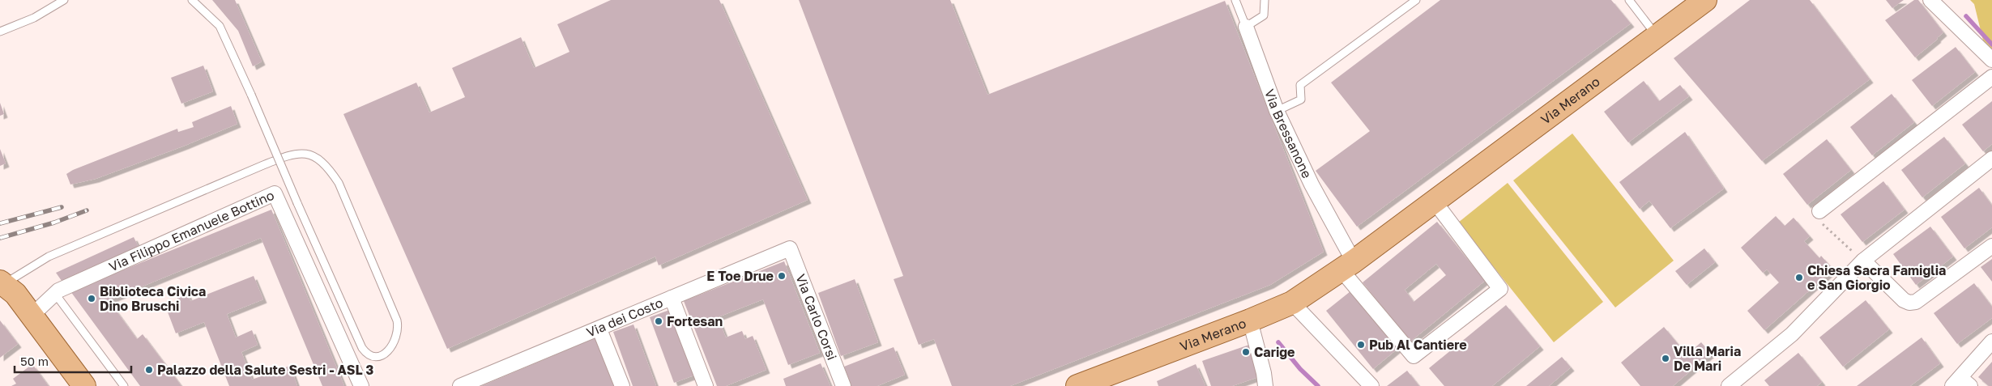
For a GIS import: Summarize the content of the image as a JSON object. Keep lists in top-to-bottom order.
{
  "streets": {
    "main road": ["Via Merano"],
    "street": [
      "Via Bressanone",
      "Via Filippo Emanuele Bottino",
      "Via dei Costo",
      "Via Carlo Corsi"
    ]
  },
  "crossings": [
    ["Via Merano", "Via Bressanone"],
    ["Via dei Costo", "Via Carlo Corsi"]
  ],
  "places": [
    "E Toe Drue",
    "Chiesa Sacra Famiglia e San Giorgio",
    "Biblioteca Civica Dino Bruschi",
    "Fortesan",
    "Pub Al Cantiere",
    "Carige",
    "Villa Maria De Mari",
    "Palazzo della Salute Sestri - ASL 3"
  ],
  "scale_bar": "50 m"
}
